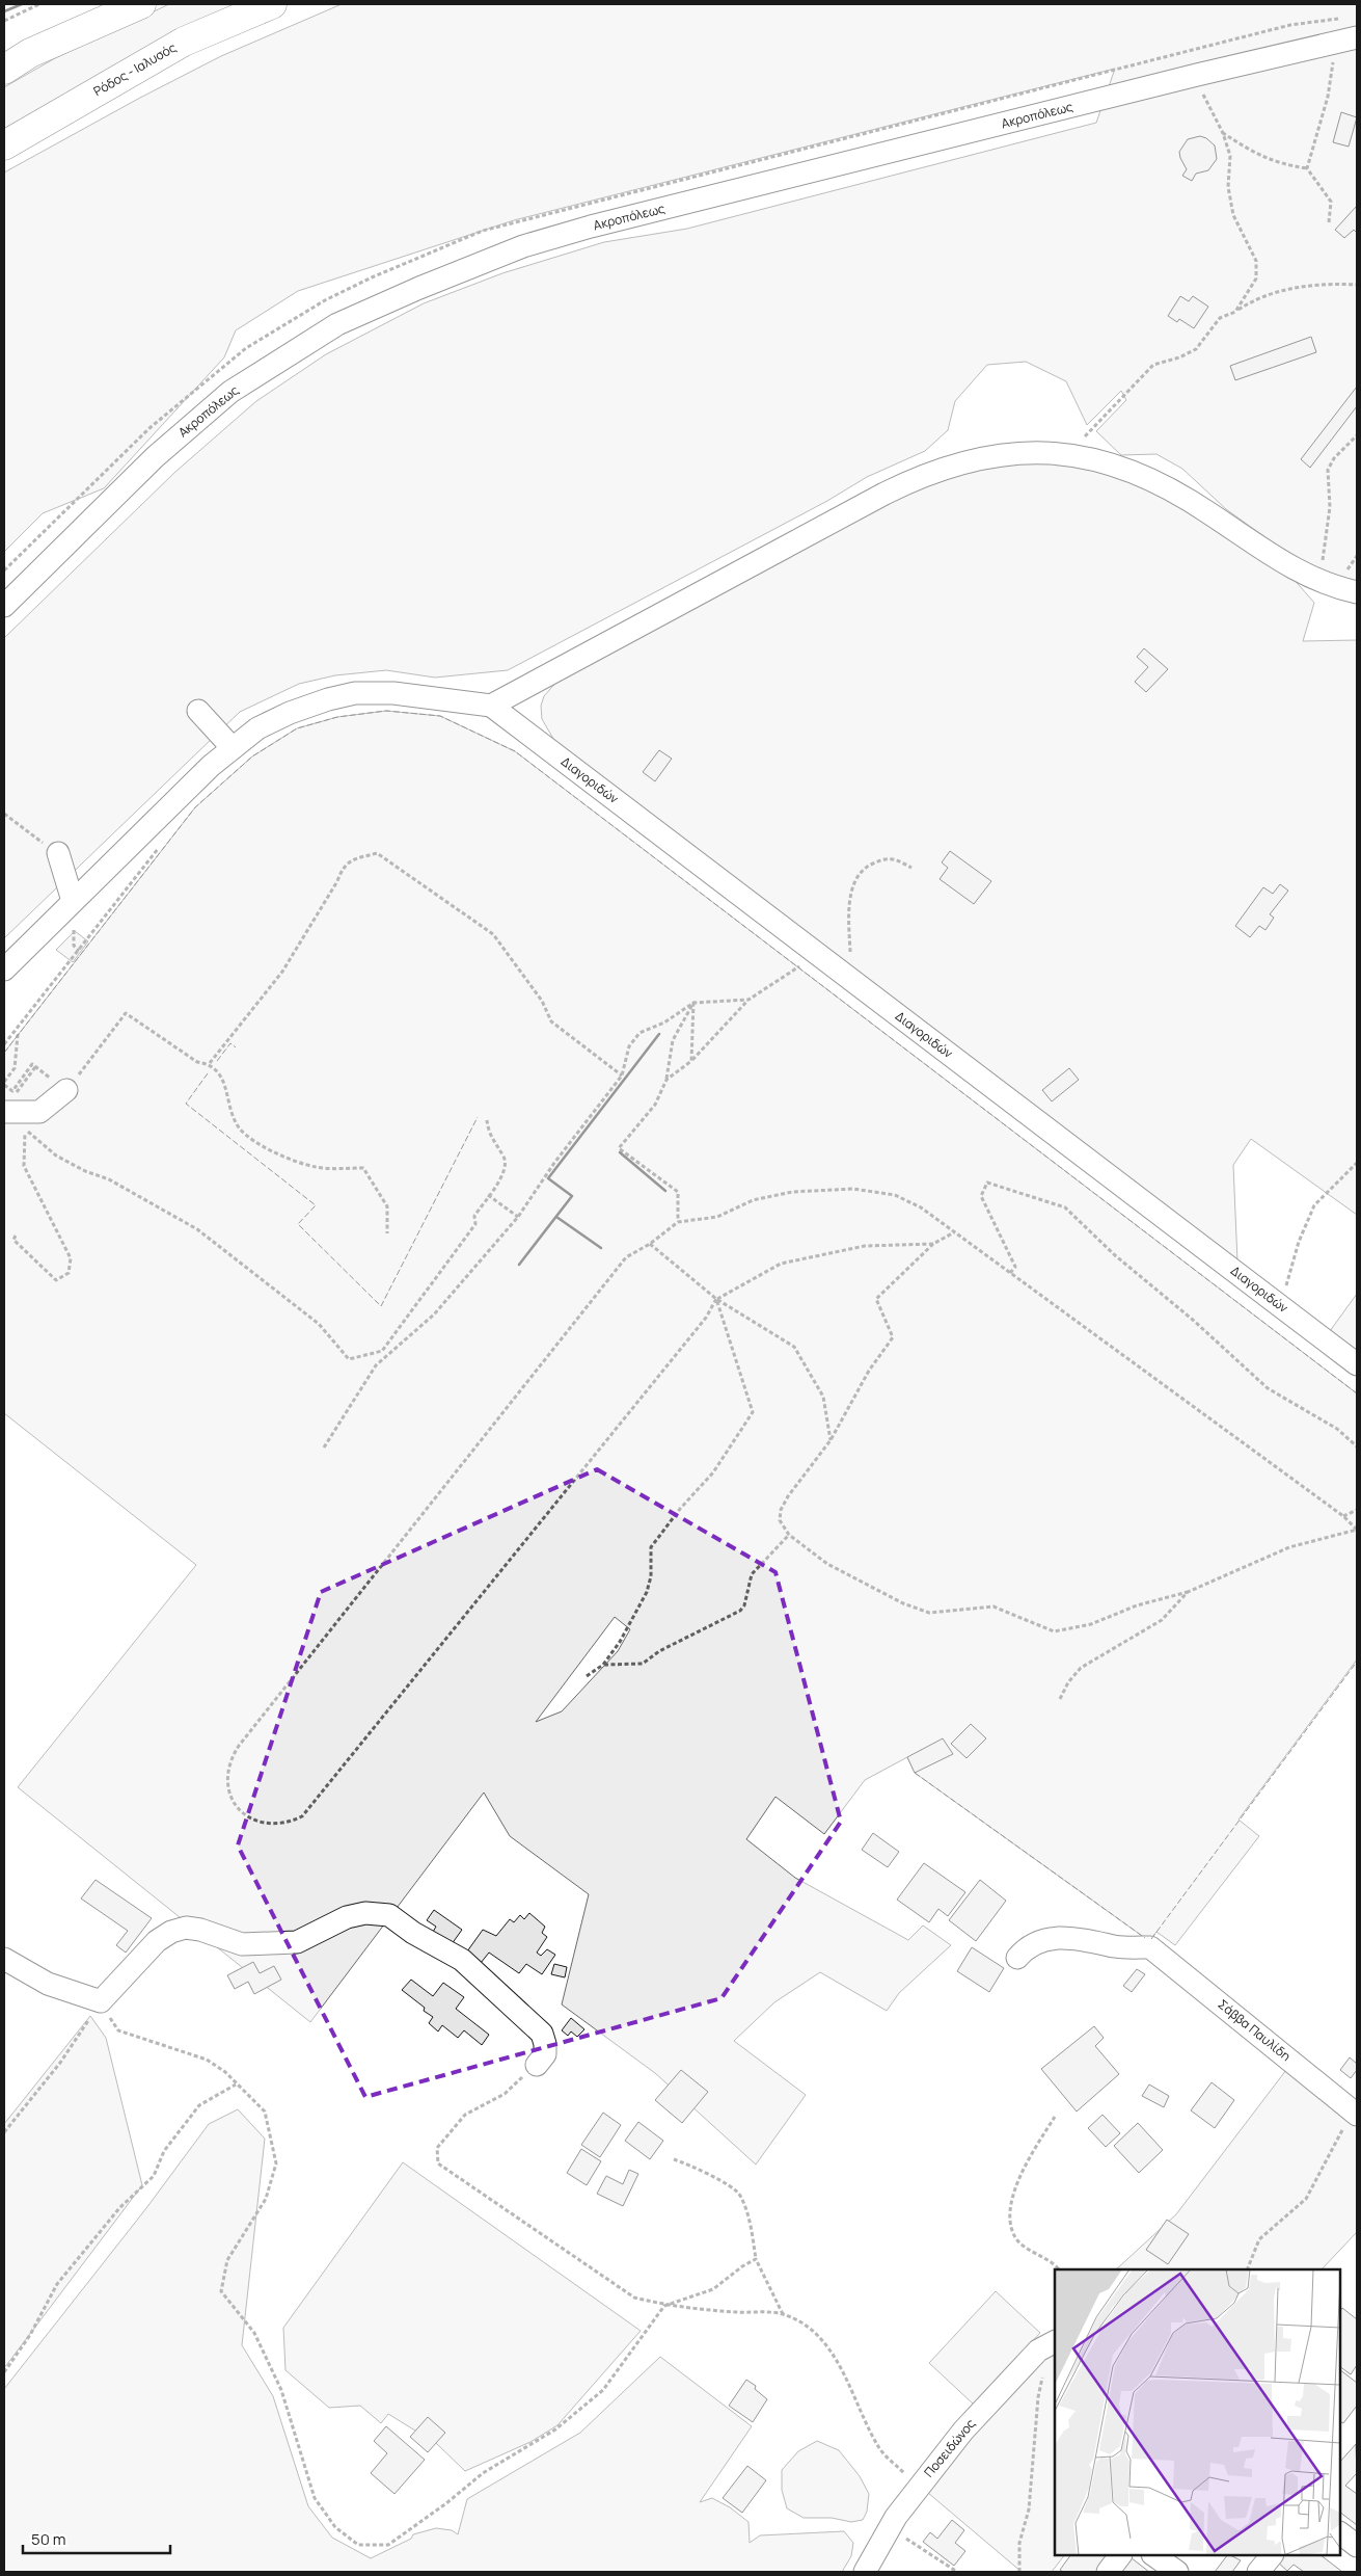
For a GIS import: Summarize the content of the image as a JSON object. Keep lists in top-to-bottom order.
{
  "streets": {
    "main road": ["Ρόδος - Ιαλυσός"],
    "street": [
      "Ακροπόλεως",
      "Διαγοριδών",
      "Σάββα Παυλίδη",
      "Ποσειδώνος"
    ]
  },
  "scale_bar": "50 m"
}
